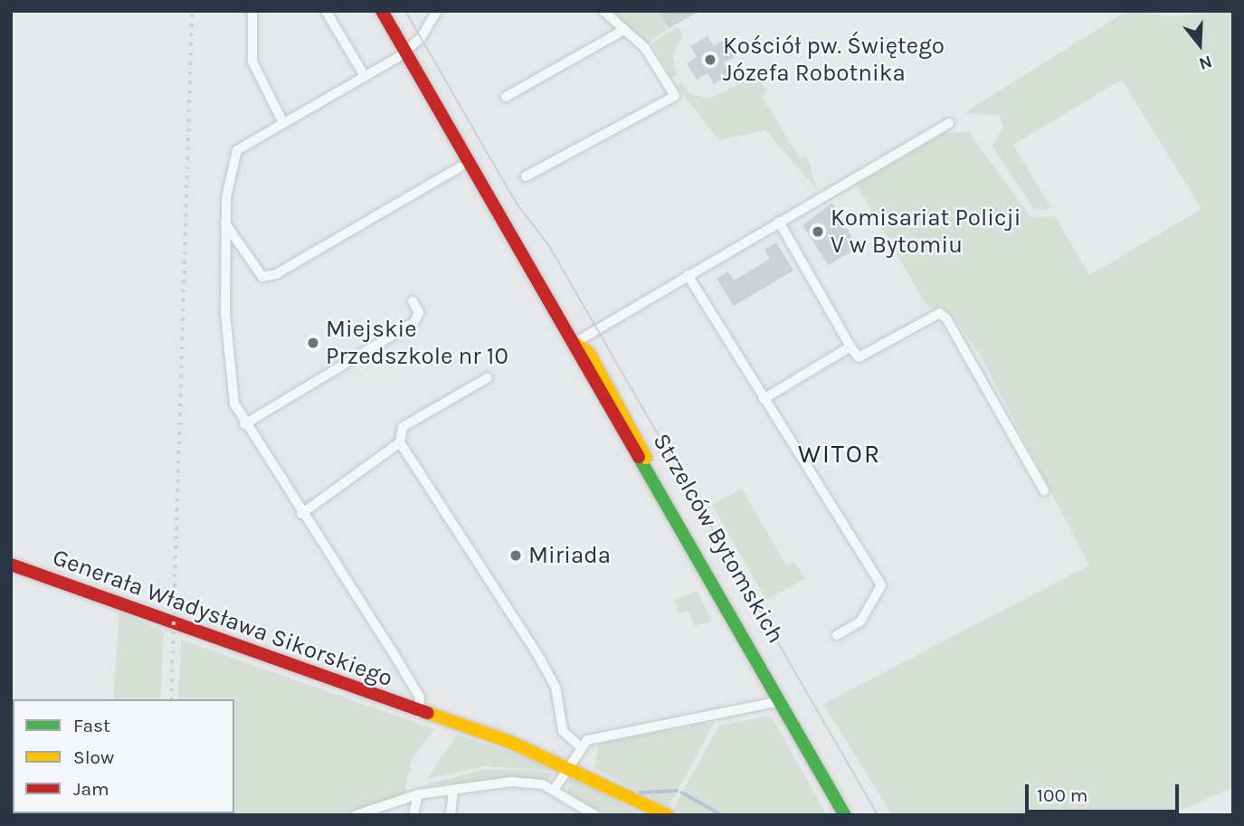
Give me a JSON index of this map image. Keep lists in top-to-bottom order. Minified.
{"streets":{"main road":["Strzelców Bytomskich","Generała Władysława Sikorskiego"]},"districts":["WITOR"],"places":["Kościół pw. Świętego Józefa Robotnika","Komisariat Policji V w Bytomiu","Miejskie Przedszkole nr 10","Miriada"],"legend":["Fast","Slow","Jam"],"scale_bar":"100 m","north":"bottom"}
